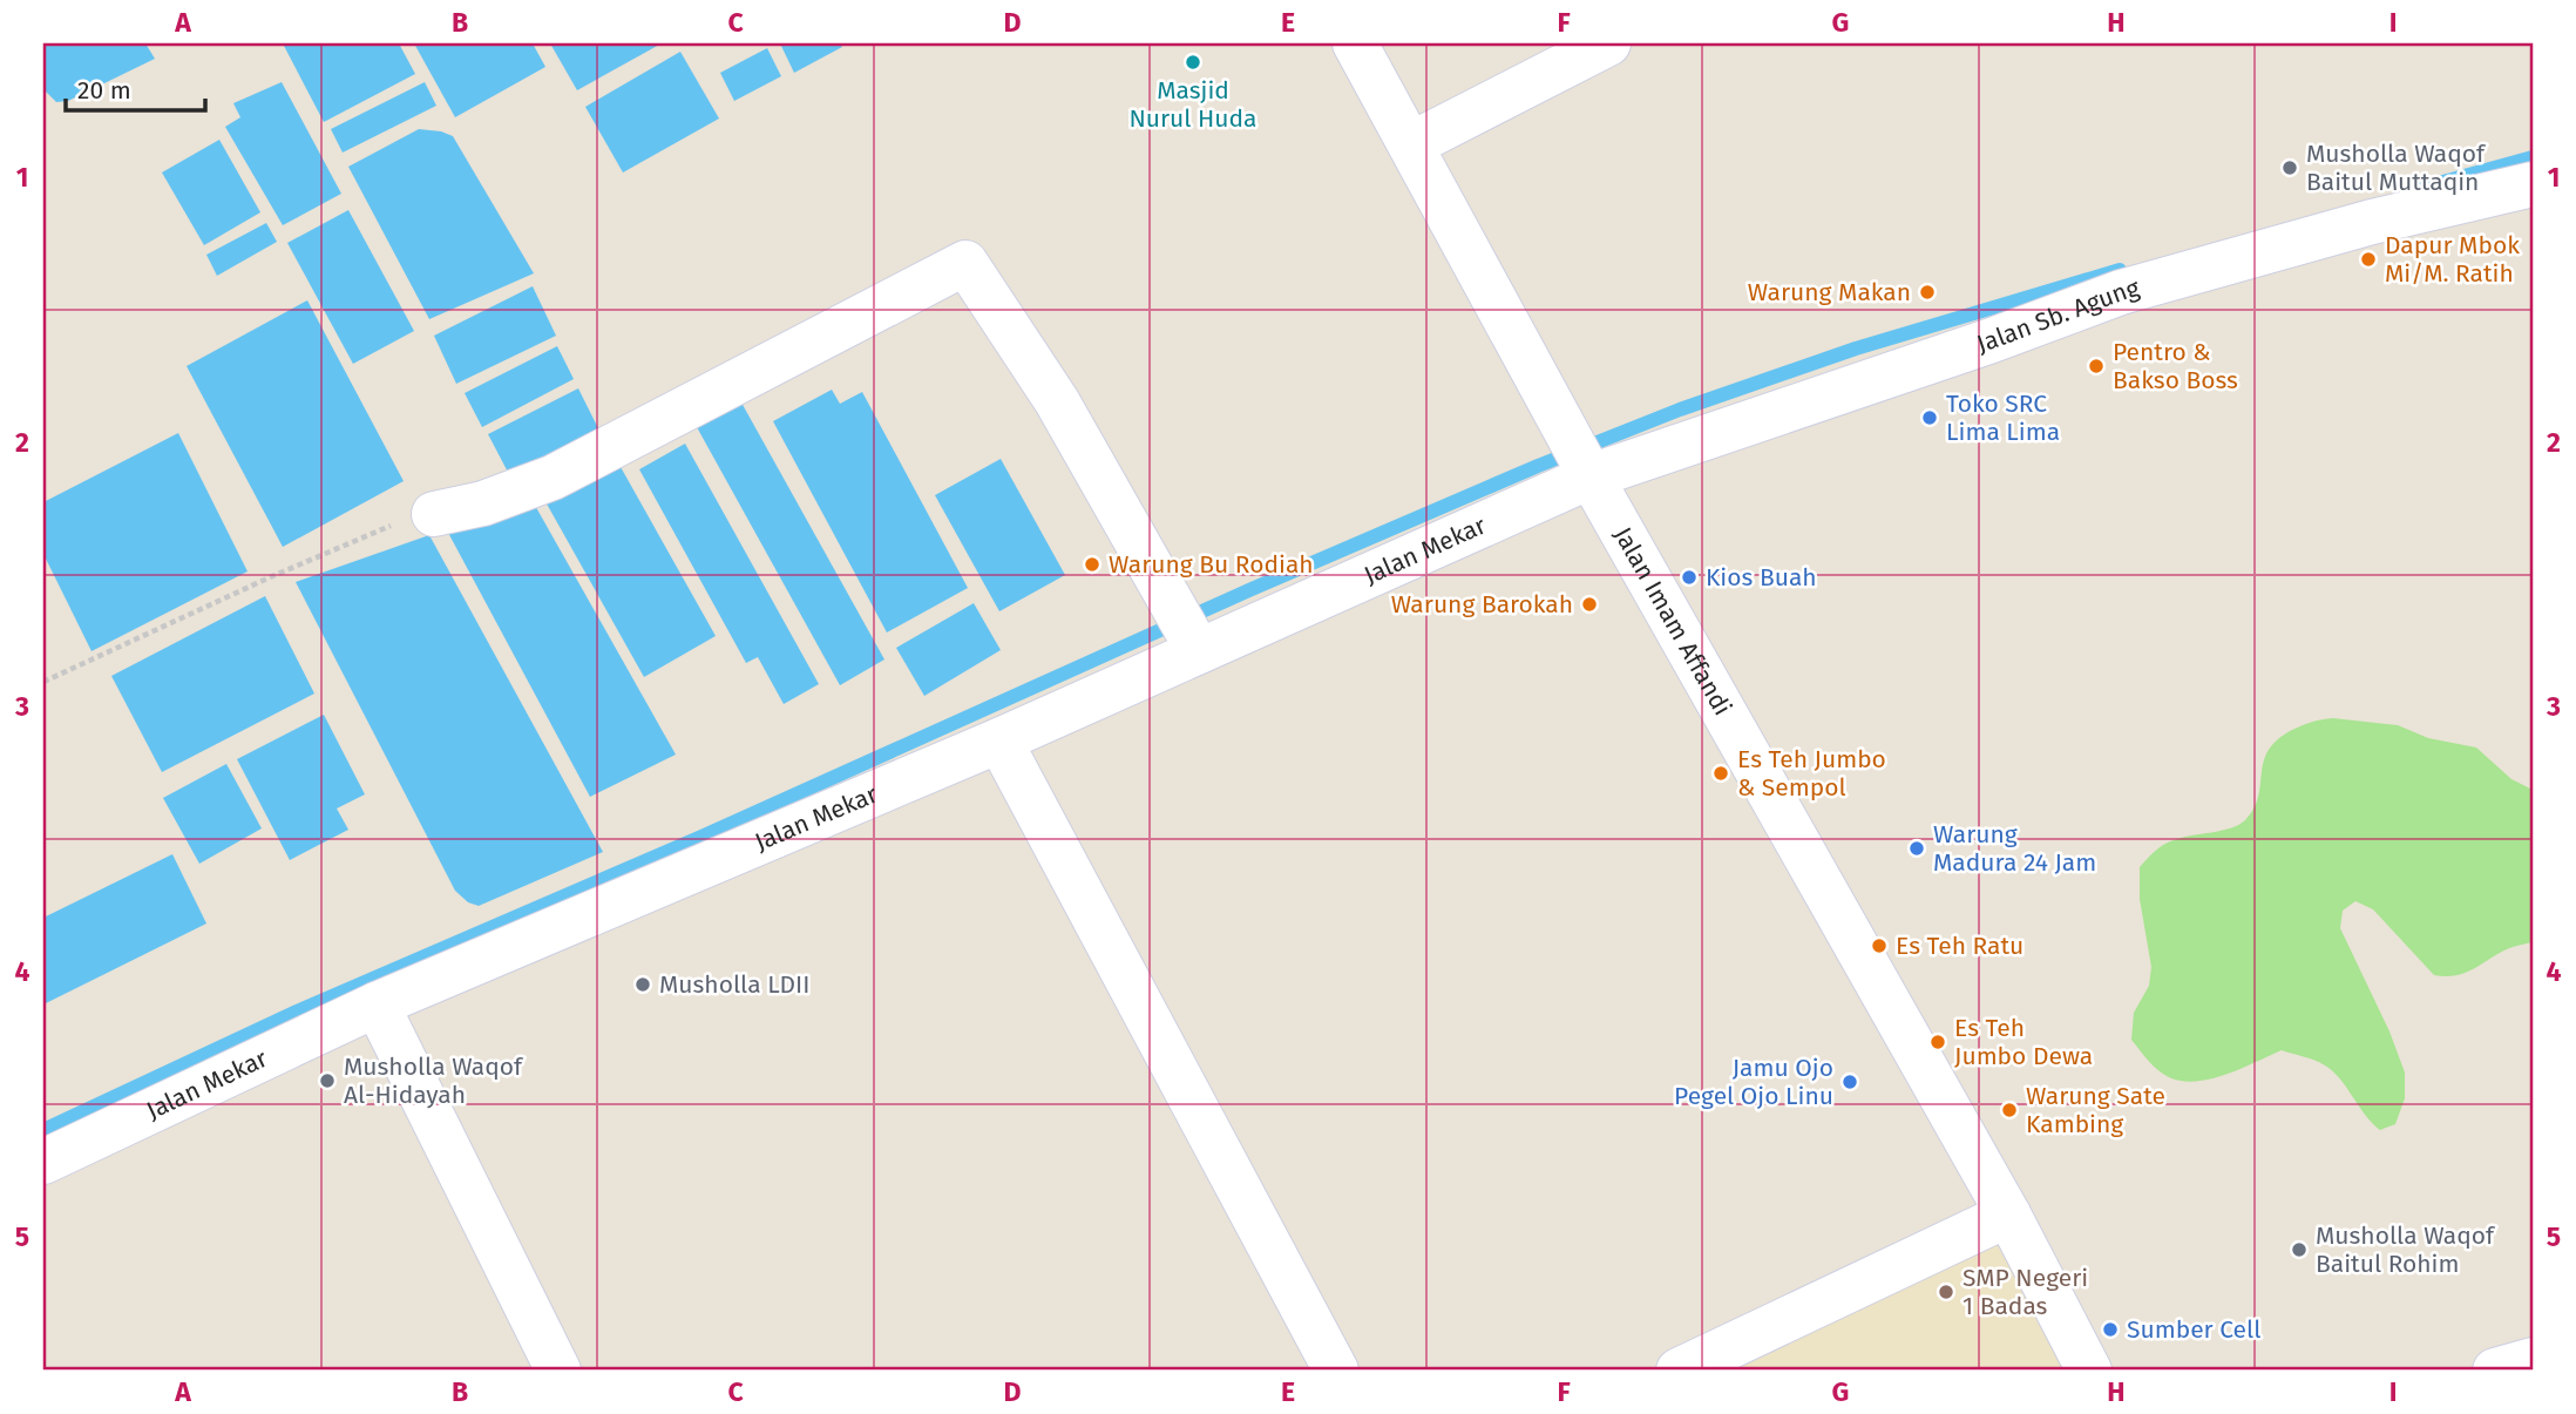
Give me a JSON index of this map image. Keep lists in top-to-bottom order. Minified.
{"streets":{"street":["Jalan Sb. Agung","Jalan Mekar","Jalan Imam Affandi"]},"crossings":[["Jalan Sb. Agung","Jalan Mekar"],["Jalan Sb. Agung","Jalan Imam Affandi"],["Jalan Mekar","Jalan Imam Affandi"]],"places":["Masjid Nurul Huda","Musholla Waqof Baitul Muttaqin","Dapur Mbok Mi/M. Ratih","Warung Makan","Pentro & Bakso Boss","Toko SRC Lima Lima","Warung Bu Rodiah","Kios Buah","Warung Barokah","Es Teh Jumbo & Sempol","Warung Madura 24 Jam","Es Teh Ratu","Musholla LDII","Es Teh Jumbo Dewa","Musholla Waqof Al-Hidayah","Jamu Ojo Pegel Ojo Linu","Warung Sate Kambing","Musholla Waqof Baitul Rohim","SMP Negeri 1 Badas","Sumber Cell"],"scale_bar":"20 m","grid":{"columns":["A","B","C","D","E","F","G","H","I"],"rows":["1","2","3","4","5"]}}
